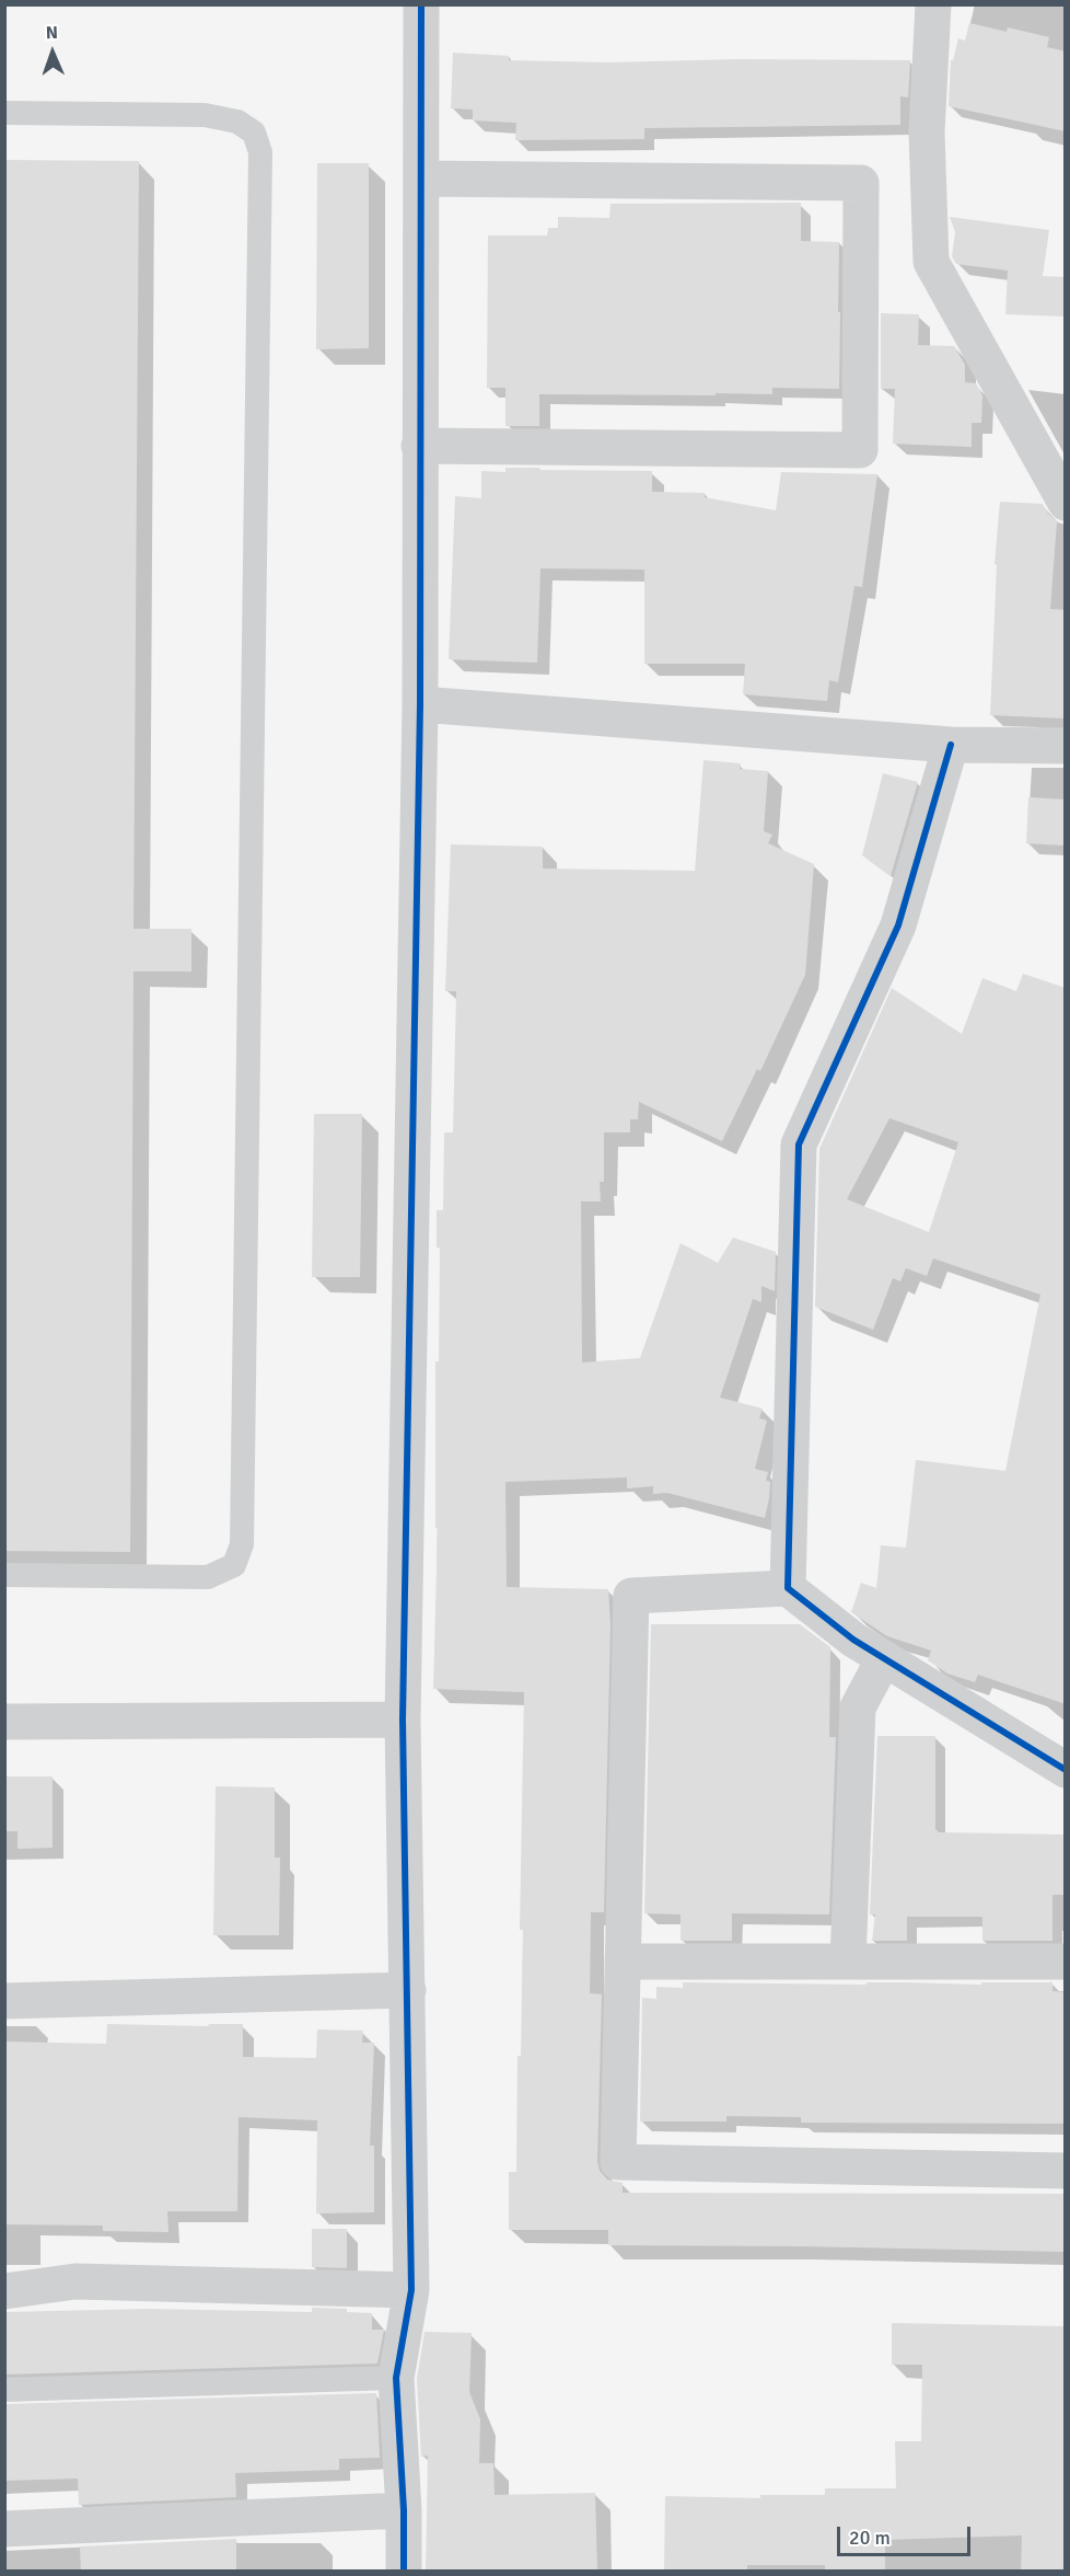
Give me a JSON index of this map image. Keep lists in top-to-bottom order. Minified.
{"scale_bar":"20 m","north":"top"}
